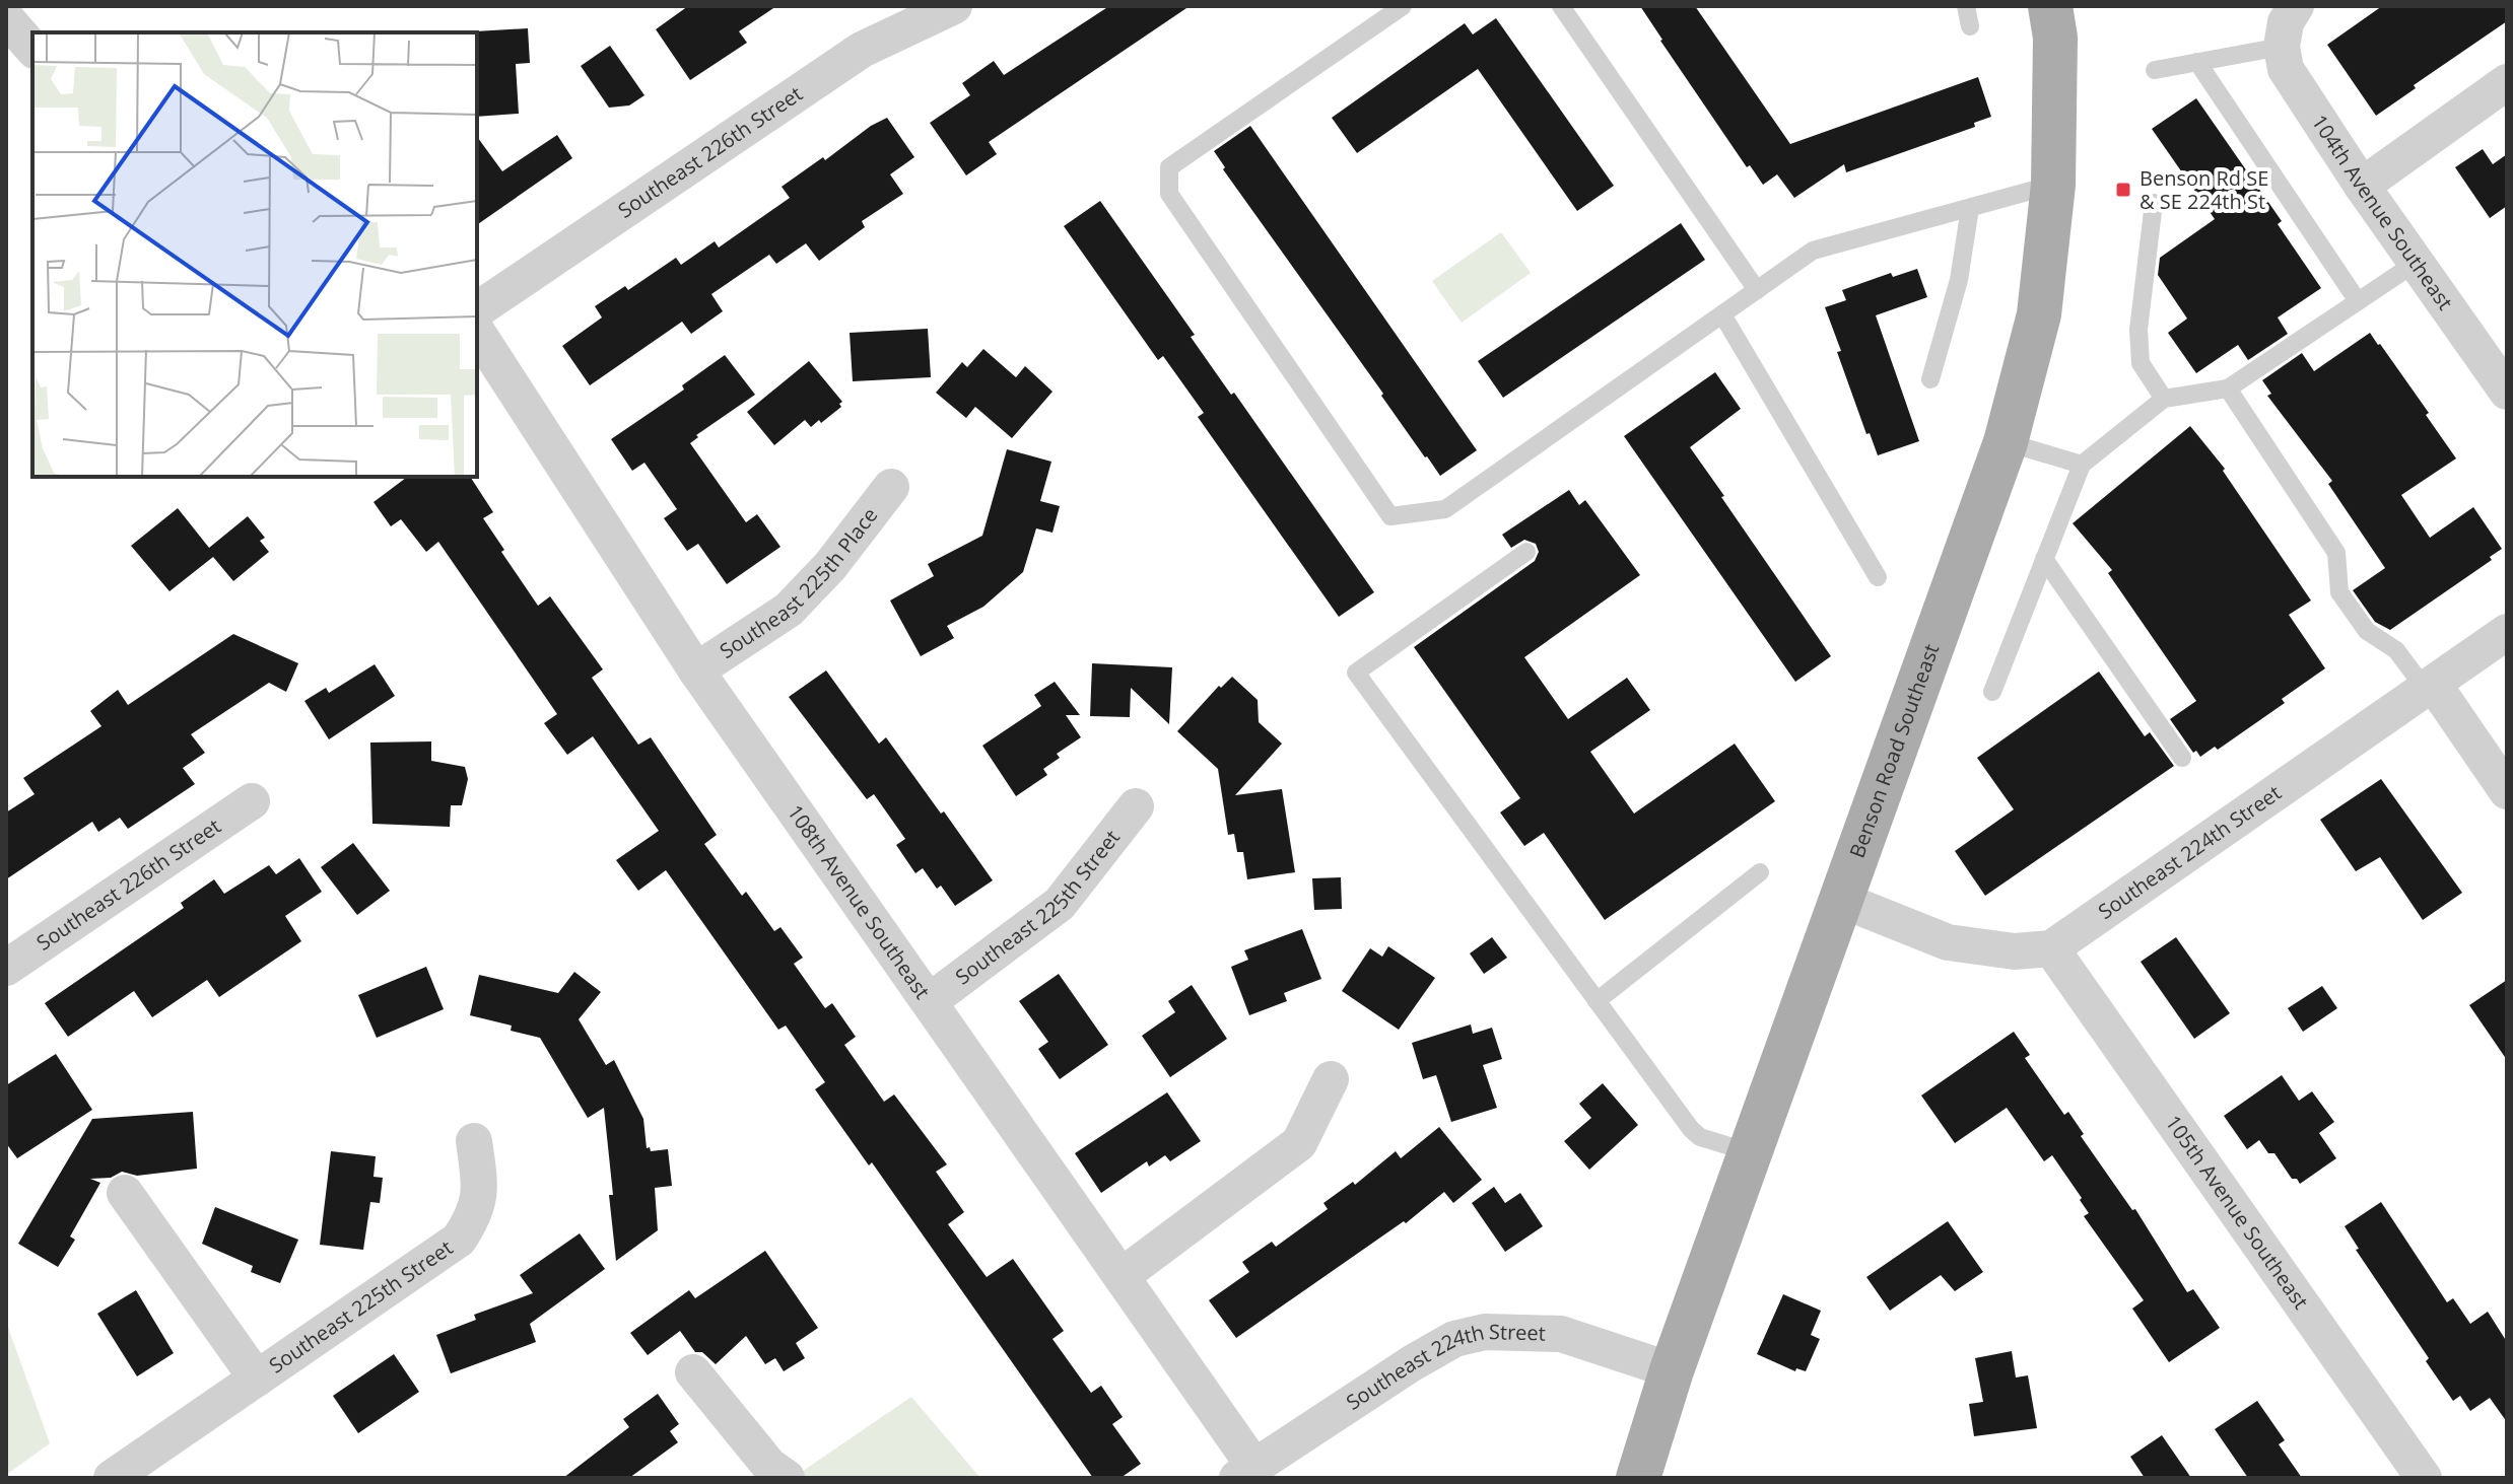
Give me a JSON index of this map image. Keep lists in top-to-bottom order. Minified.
{"streets":{"main road":["Benson Road Southeast"],"street":["Southeast 226th Street","104th Avenue Southeast","Southeast 225th Place","Southeast 224th Street","108th Avenue Southeast","Southeast 225th Street","105th Avenue Southeast"]},"crossings":[["Southeast 225th Place","108th Avenue Southeast"],["Benson Road Southeast","Southeast 224th Street"],["Southeast 224th Street","108th Avenue Southeast"],["Southeast 224th Street","105th Avenue Southeast"],["108th Avenue Southeast","Southeast 225th Street"]],"places":{"transit":["Benson Rd SE & SE 224th St"]}}
